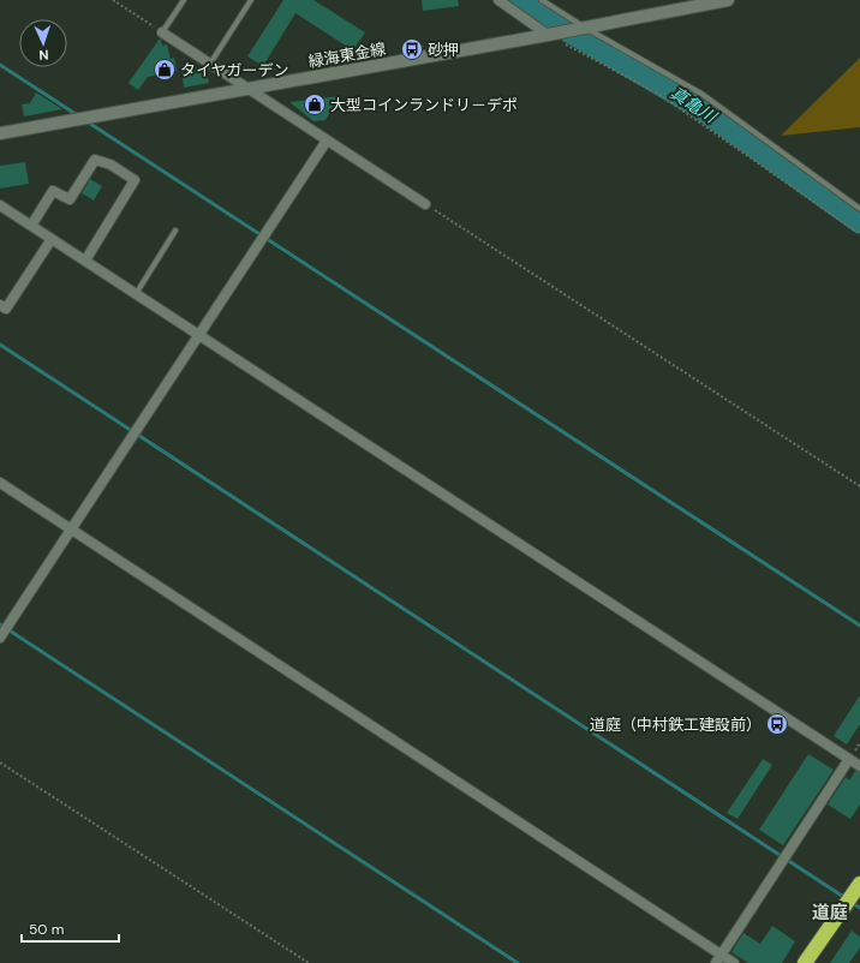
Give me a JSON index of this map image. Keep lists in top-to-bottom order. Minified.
{"streets":{"main road":["緑海東金線"]},"districts":["道庭"],"water":["真亀川"],"places":{"bus stop":["砂押","道庭（中村鉄工建設前）"],"shop":["タイヤガーデン","大型コインランドリ－デポ"]},"scale_bar":"50 m","north":"bottom"}
